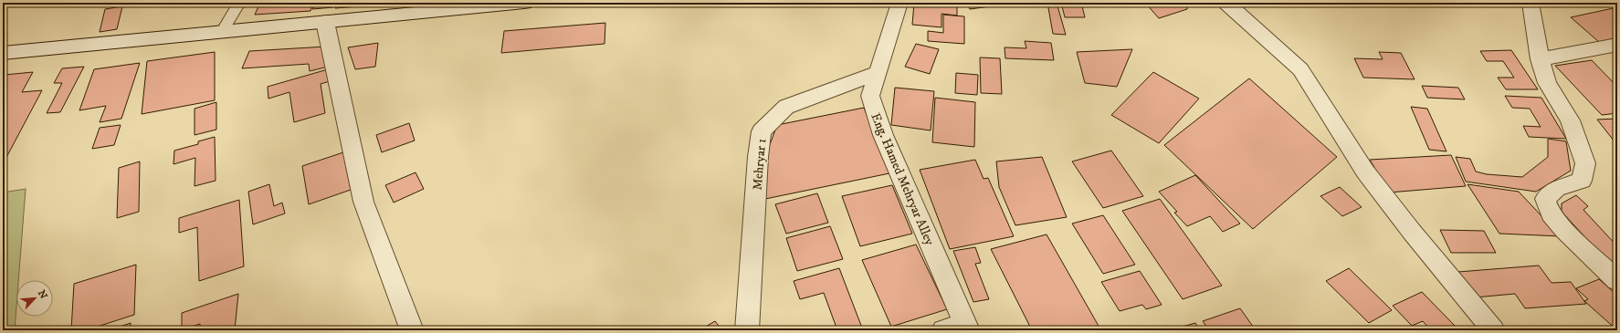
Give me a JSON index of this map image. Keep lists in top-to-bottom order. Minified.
{"streets":{"street":["Mehryar 1","Eng. Hamed Mehryar Alley"]},"crossings":[["Mehryar 1","Eng. Hamed Mehryar Alley"]],"north":"top right"}
